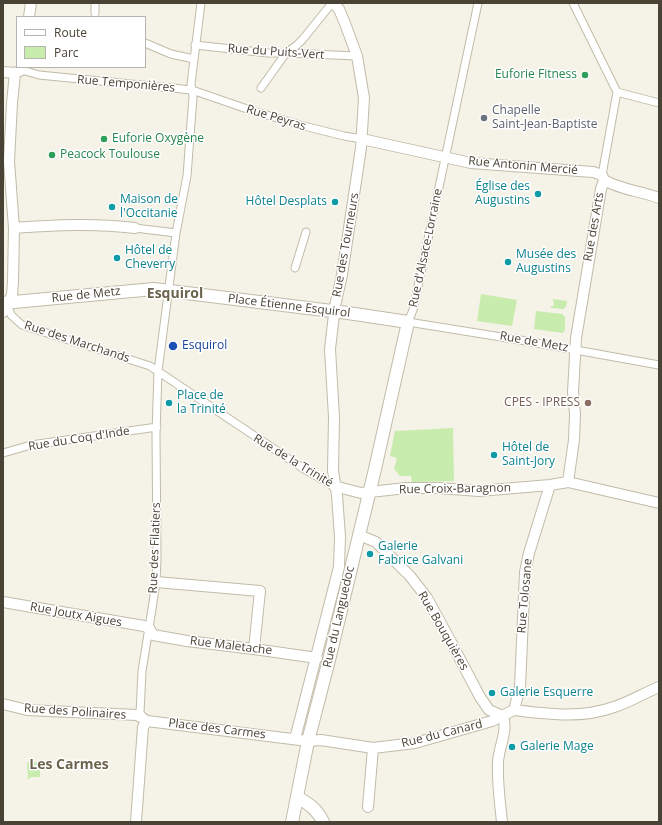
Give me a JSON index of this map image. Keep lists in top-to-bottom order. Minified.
{"streets":{"street":["Rue du Puits-Vert","Rue Temponières","Rue Peyras","Rue Antonin Mercié","Rue des Arts","Rue des Tourneurs","Rue d'Alsace-Lorraine","Rue de Metz","Place Étienne Esquirol","Rue des Marchands","Rue du Coq d'Inde","Rue de la Trinité","Rue Croix-Baragnon","Rue des Filatiers","Rue Tolosane","Rue Joutx Aigues","Rue du Languedoc","Rue Bouquières","Rue Maletache","Rue des Polinaires","Place des Carmes","Rue du Canard"]},"crossings":[["Rue du Puits-Vert","Rue des Tourneurs"],["Rue du Puits-Vert","Rue des Filatiers"],["Rue Temponières","Rue Peyras"],["Rue Temponières","Rue des Filatiers"],["Rue Peyras","Rue Antonin Mercié"],["Rue Peyras","Rue des Tourneurs"],["Rue Peyras","Rue des Filatiers"],["Rue Antonin Mercié","Rue des Arts"],["Rue Antonin Mercié","Rue des Tourneurs"],["Rue Antonin Mercié","Rue d'Alsace-Lorraine"],["Rue des Arts","Rue de Metz"],["Rue des Arts","Rue Croix-Baragnon"],["Rue des Tourneurs","Place Étienne Esquirol"],["Rue des Tourneurs","Rue de la Trinité"],["Rue des Tourneurs","Rue du Languedoc"],["Rue d'Alsace-Lorraine","Rue de Metz"],["Rue d'Alsace-Lorraine","Place Étienne Esquirol"],["Rue d'Alsace-Lorraine","Rue de la Trinité"],["Rue d'Alsace-Lorraine","Rue Croix-Baragnon"],["Rue d'Alsace-Lorraine","Rue du Languedoc"],["Rue de Metz","Place Étienne Esquirol"],["Rue de Metz","Rue des Marchands"],["Rue de Metz","Rue des Filatiers"],["Place Étienne Esquirol","Rue des Filatiers"],["Rue des Marchands","Rue de la Trinité"],["Rue des Marchands","Rue des Filatiers"],["Rue du Coq d'Inde","Rue des Filatiers"],["Rue de la Trinité","Rue Croix-Baragnon"],["Rue de la Trinité","Rue des Filatiers"],["Rue de la Trinité","Rue du Languedoc"],["Rue Croix-Baragnon","Rue Tolosane"],["Rue Croix-Baragnon","Rue du Languedoc"],["Rue des Filatiers","Rue Joutx Aigues"],["Rue des Filatiers","Rue Maletache"],["Rue des Filatiers","Rue des Polinaires"],["Rue des Filatiers","Place des Carmes"],["Rue Tolosane","Rue du Canard"],["Rue Joutx Aigues","Rue Maletache"],["Rue du Languedoc","Rue Bouquières"],["Rue du Languedoc","Rue Maletache"],["Rue du Languedoc","Place des Carmes"],["Rue du Languedoc","Rue du Canard"],["Rue Bouquières","Rue du Canard"],["Rue des Polinaires","Place des Carmes"],["Place des Carmes","Rue du Canard"]],"districts":["Esquirol","Les Carmes"],"places":["Euforie Fitness","Chapelle Saint-Jean-Baptiste","Euforie Oxygène","Peacock Toulouse","Église des Augustins","Hôtel Desplats","Maison de l'Occitanie","Hôtel de Cheverry","Musée des Augustins","Esquirol","Place de la Trinité","CPES - IPRESS","Hôtel de Saint-Jory","Galerie Fabrice Galvani","Galerie Esquerre","Galerie Mage"],"legend":["Route","Parc"]}
